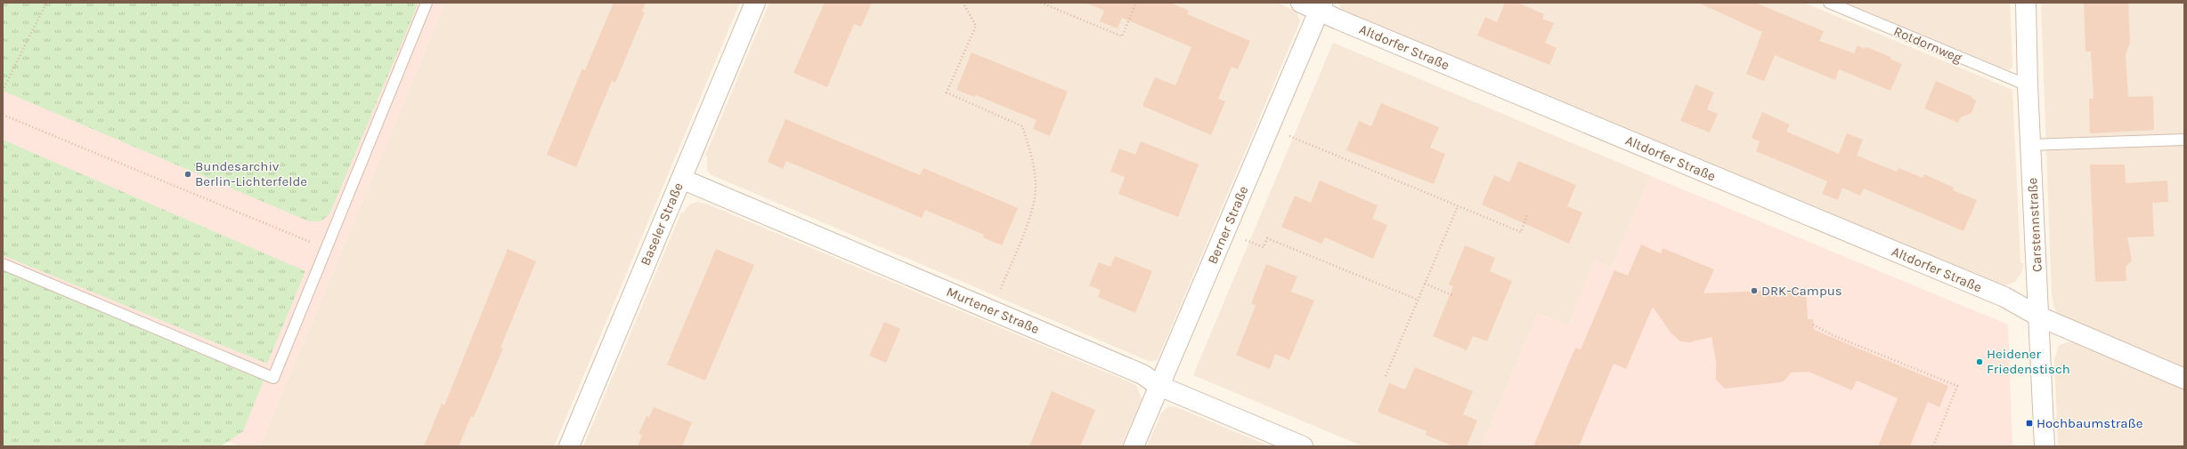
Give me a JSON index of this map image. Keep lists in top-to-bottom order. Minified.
{"streets":{"street":["Altdorfer Straße","Baseler Straße","Berner Straße","Carstennstraße","Murtener Straße"],"lane":["Rotdornweg"]},"crossings":[["Rotdornweg","Carstennstraße"],["Altdorfer Straße","Berner Straße"],["Altdorfer Straße","Carstennstraße"],["Baseler Straße","Murtener Straße"],["Berner Straße","Murtener Straße"]],"places":{"other":["Bundesarchiv Berlin-Lichterfelde","DRK-Campus","Heidener Friedenstisch"],"transit":["Hochbaumstraße"]}}
